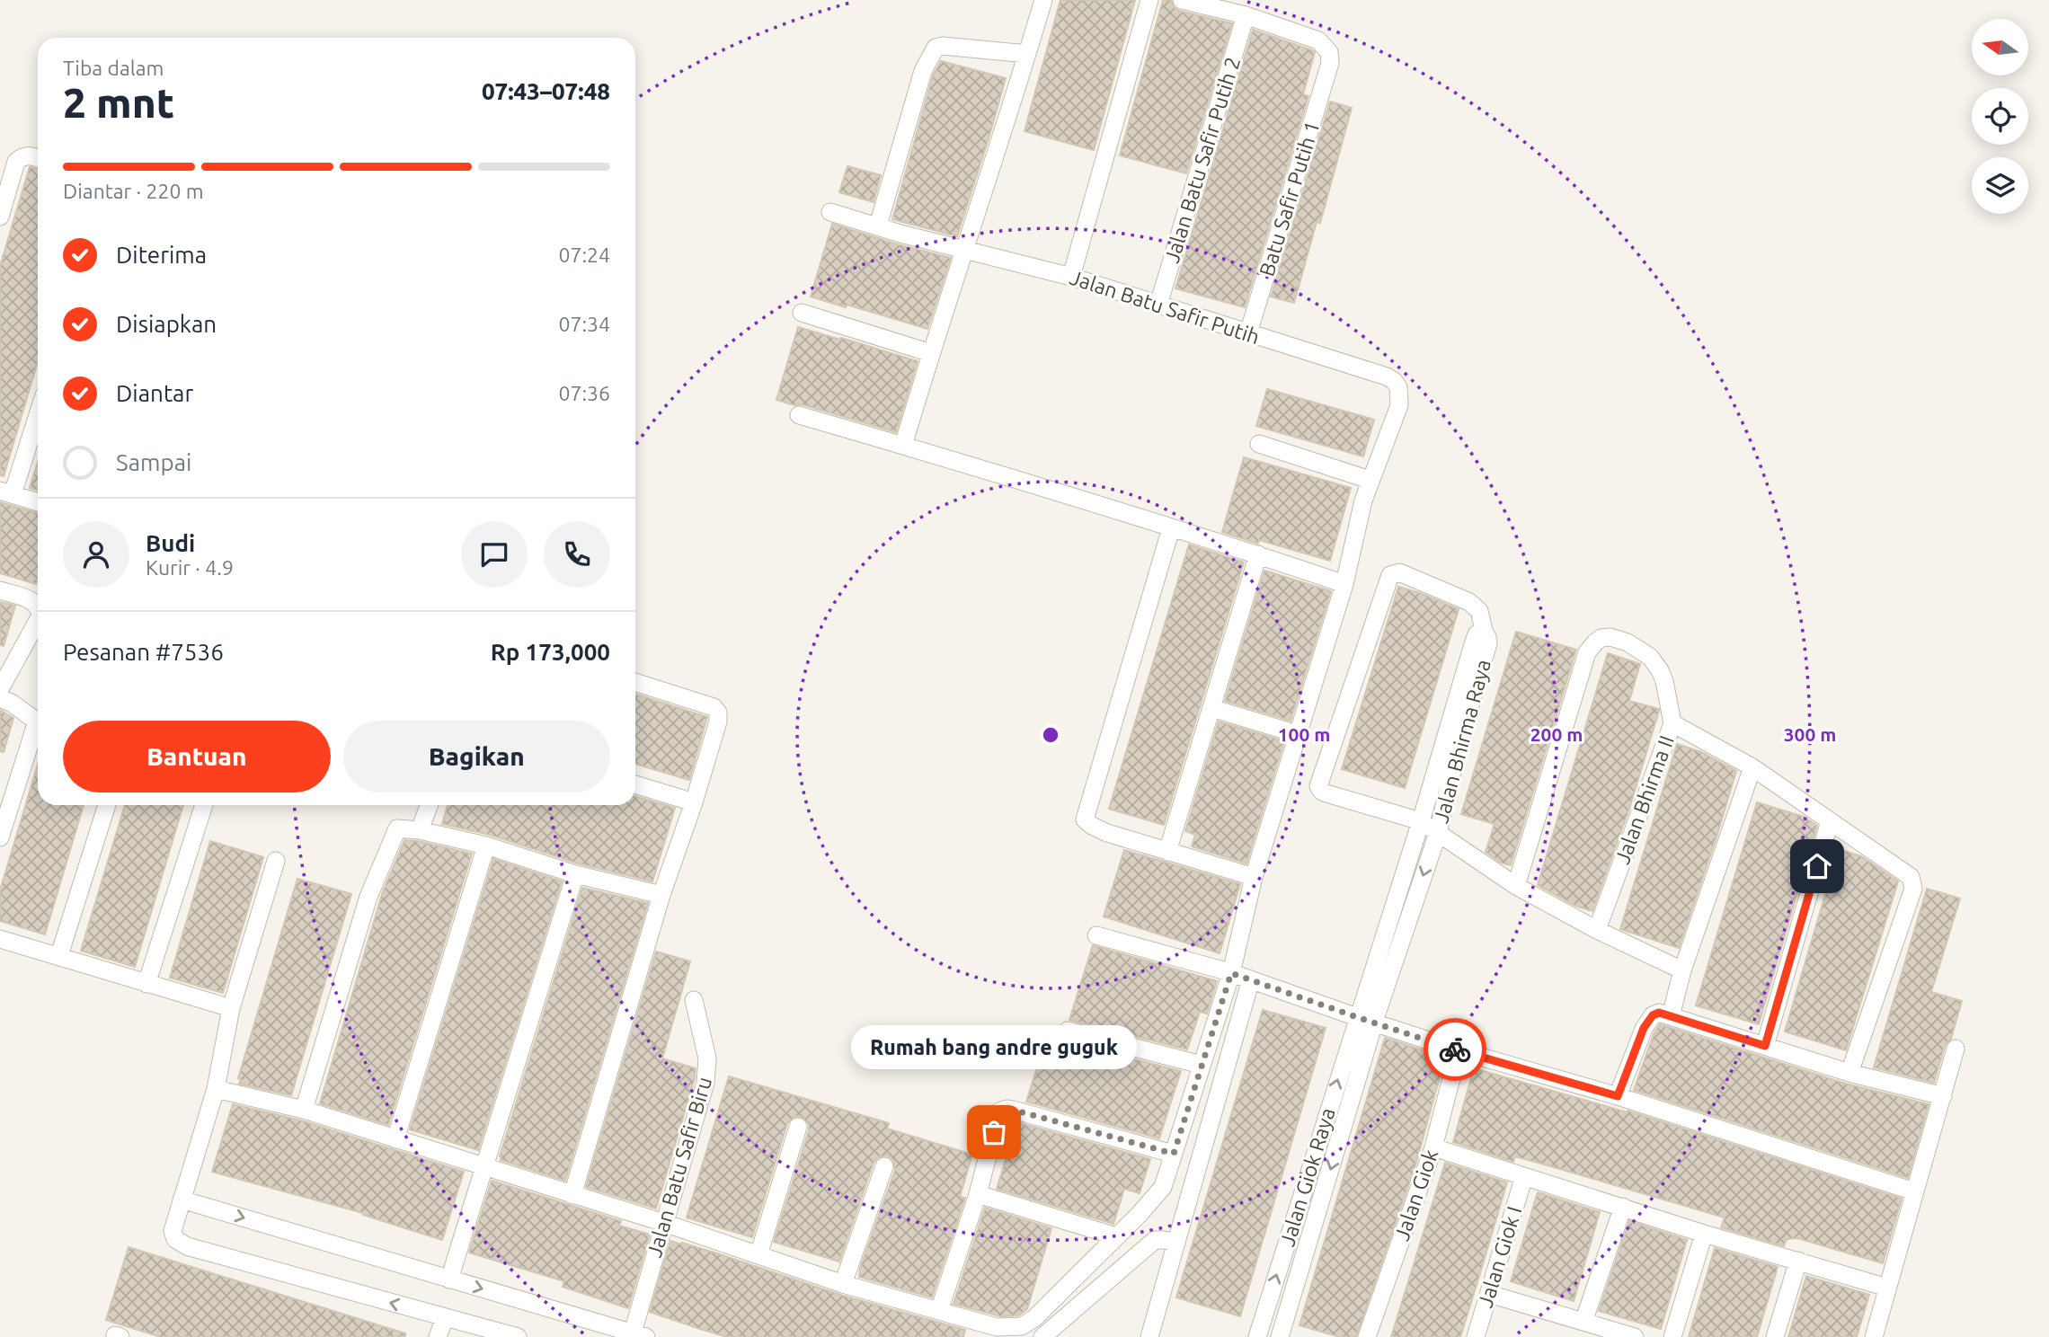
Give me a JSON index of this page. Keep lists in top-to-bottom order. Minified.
{"streets":{"street":["Jalan Batu Safir Putih 2","Batu Safir Putih 1","Jalan Batu Safir Putih","Jalan Bhirma Raya","Jalan Bhirma II","Jalan Batu Safir Biru","Jalan Giok Raya","Jalan Giok","Jalan Giok I"]},"crossings":[["Jalan Batu Safir Putih 2","Batu Safir Putih 1"],["Jalan Batu Safir Putih 2","Jalan Batu Safir Putih"],["Batu Safir Putih 1","Jalan Batu Safir Putih"],["Jalan Bhirma Raya","Jalan Giok Raya"]],"places":["Rumah bang andre guguk"],"north":"left","page":{"heading":["2 mnt","Tiba dalam","07:43–07:48"],"panel":["Budi","Kurir · 4.9","Pesanan #7536","Rp 173,000"],"bar":"Diantar · 220 m","list":[["Diterima","07:24"],["Disiapkan","07:34"],["Diantar","07:36"],"Sampai"],"buttons":["Bantuan","Bagikan"],"bubble":"Rumah bang andre guguk"},"rings":["100 m","200 m","300 m"]}
